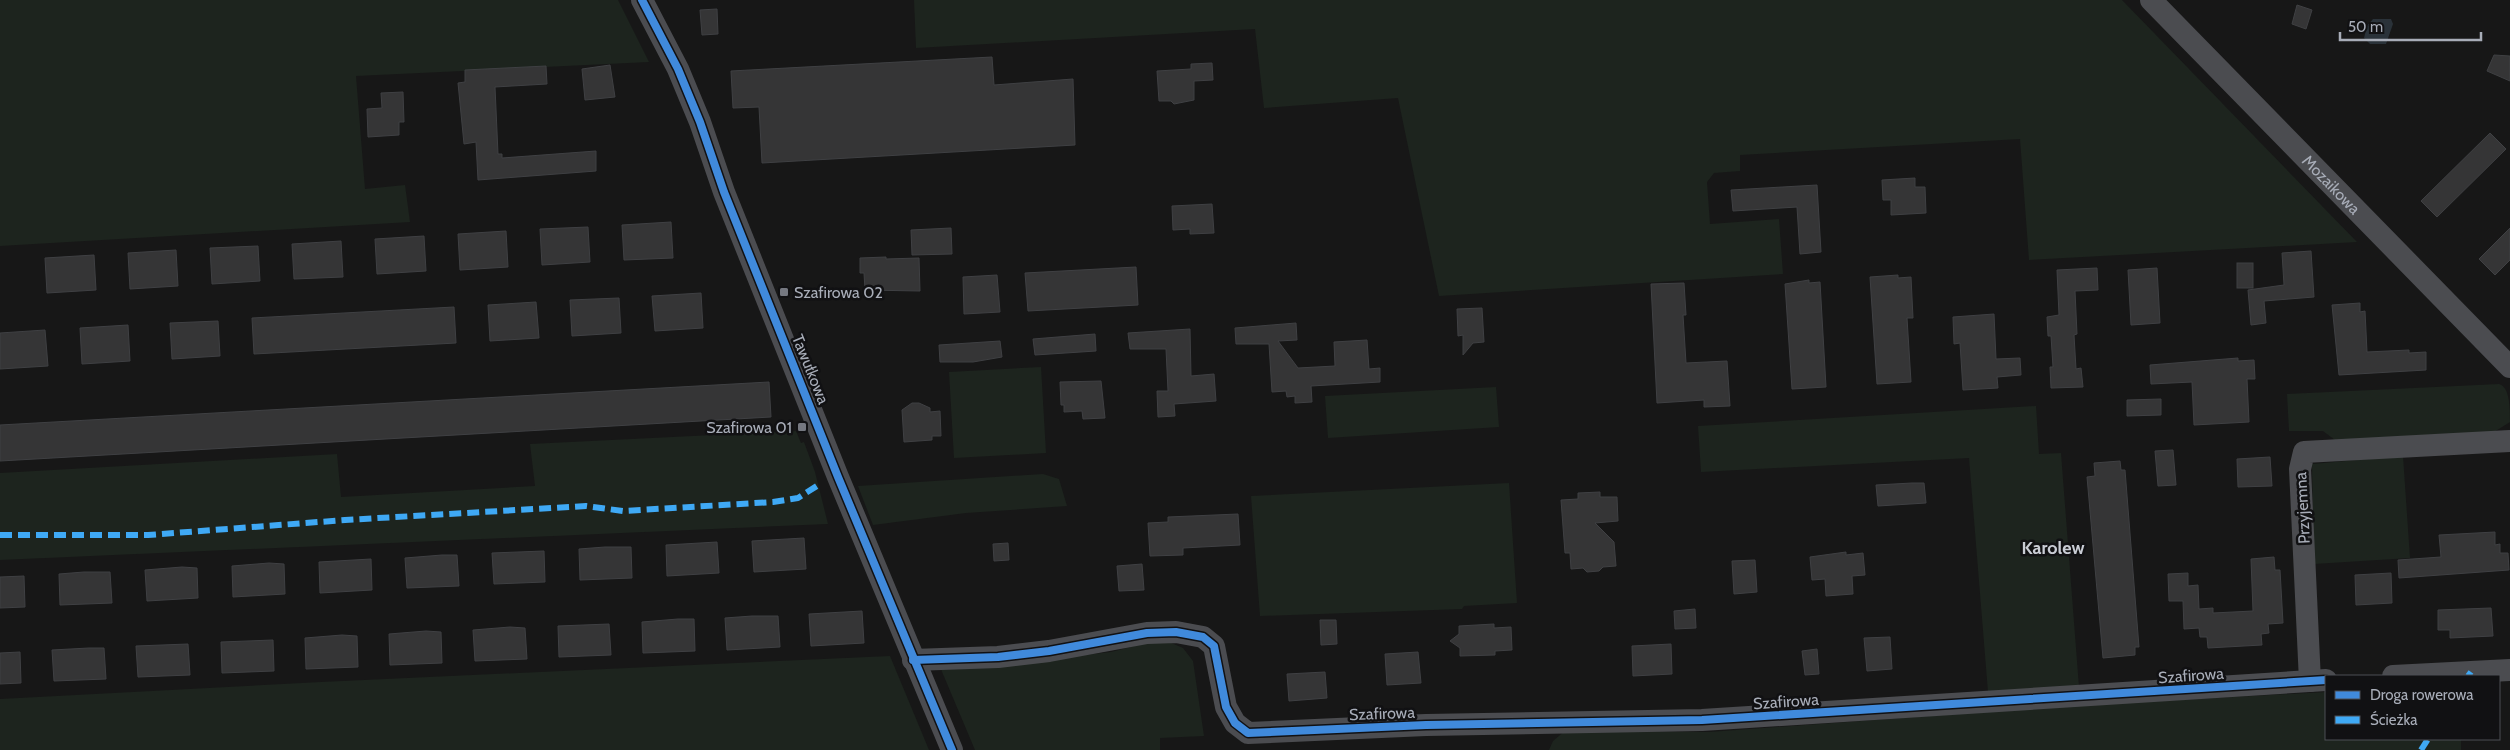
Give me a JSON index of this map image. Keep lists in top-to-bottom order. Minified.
{"streets":{"street":["Mozaikowa","Tawułkowa","Przyjemna","Szafirowa"]},"crossings":[["Tawułkowa","Szafirowa"],["Przyjemna","Szafirowa"]],"districts":["Karolew"],"places":{"transit":["Szafirowa 02","Szafirowa 01"]},"legend":["Droga rowerowa","Ścieżka"],"scale_bar":"50 m"}
